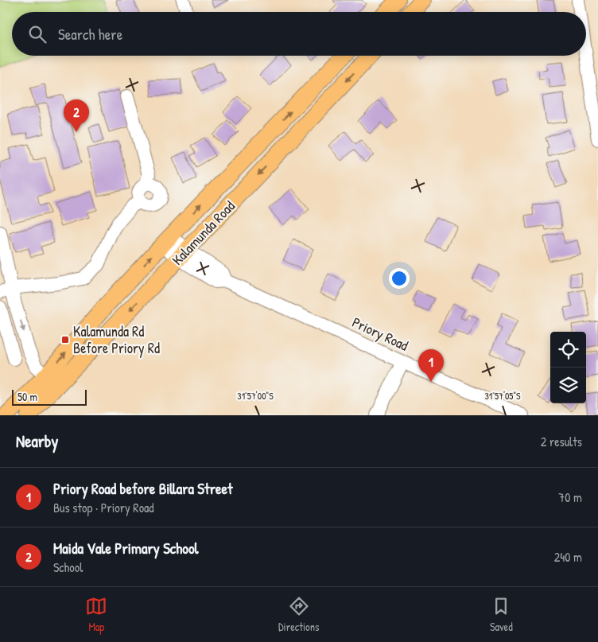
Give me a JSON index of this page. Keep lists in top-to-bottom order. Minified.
{"streets":{"main road":["Kalamunda Road"],"street":["Priory Road"]},"crossings":[["Kalamunda Road","Priory Road"]],"places":{"transit":["Kalamunda Rd Before Priory Rd"]},"scale_bar":"50 m","page":{"search":"Search here","pins":["2","1"],"scale":"50 m","heading":["Nearby","2 results"],"list":[{"mark":"1","name":"Priory Road before Billara Street","note":"Bus stop · Priory Road","value":"70 m"},{"mark":"2","name":"Maida Vale Primary School","note":"School","value":"240 m"}],"nav":["Map","Directions","Saved"]},"coordinates":["31°57'00\"S","31°57'05\"S"]}
